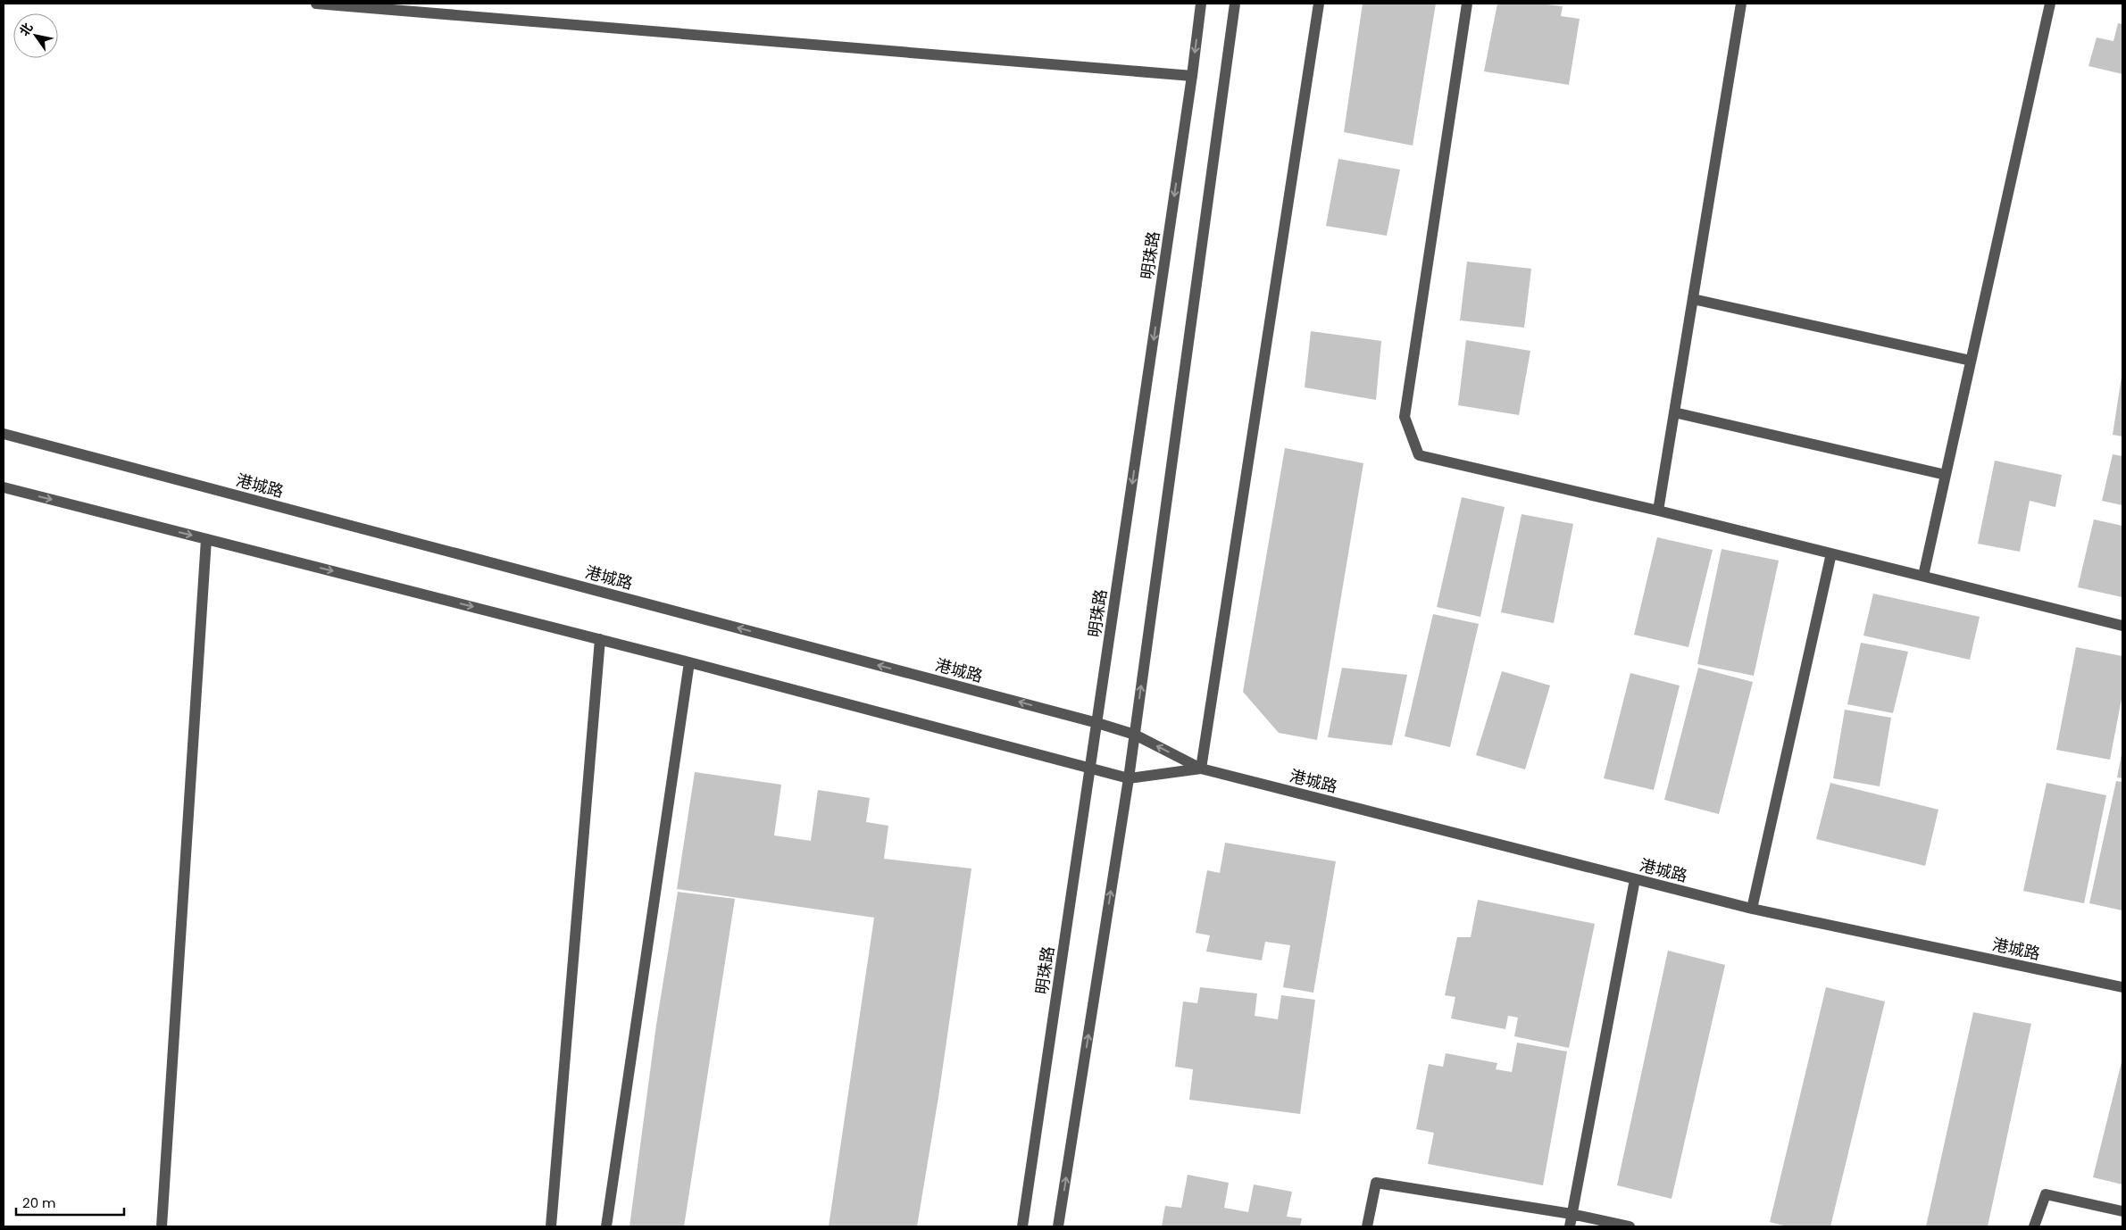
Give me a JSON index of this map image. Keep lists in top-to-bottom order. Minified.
{"streets":{"street":["明珠路","港城路"]},"crossings":[["明珠路","港城路"]],"scale_bar":"20 m","north":"top left"}
